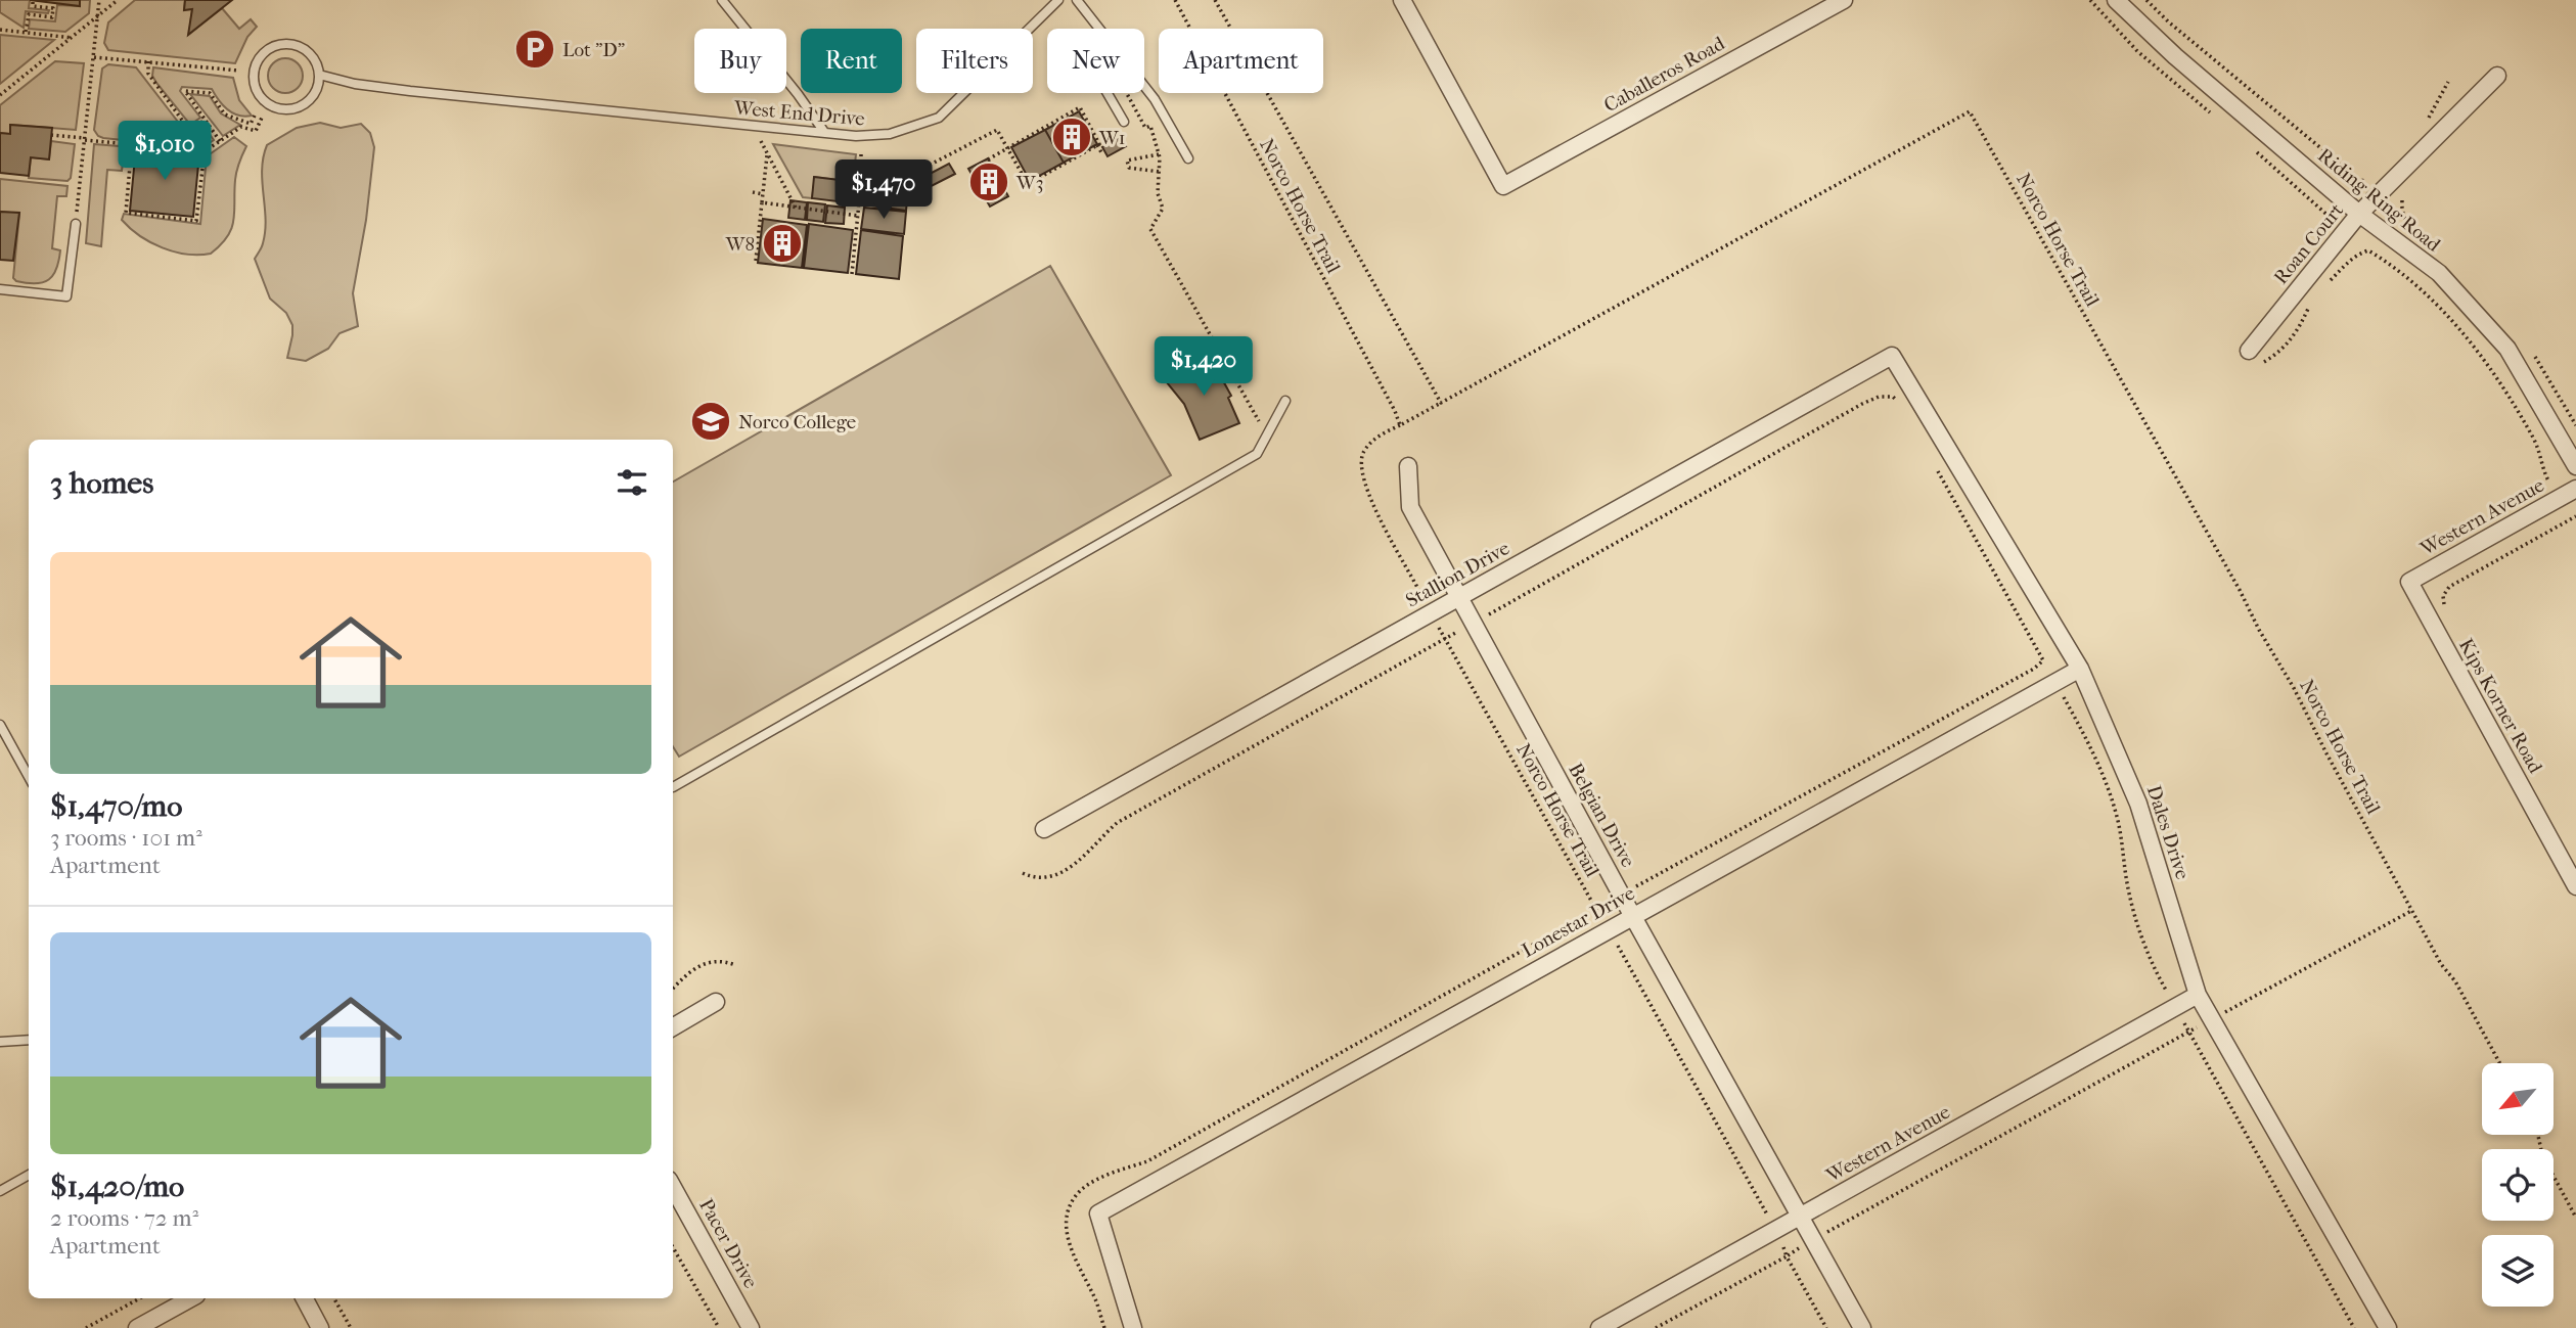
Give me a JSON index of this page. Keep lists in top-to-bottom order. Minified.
{"streets":{"street":["Caballeros Road","Riding Ring Road","Roan Court","Western Avenue","Stallion Drive","Kips Korner Road","Belgian Drive","Dales Drive","Lonestar Drive","Pacer Drive"],"lane":["West End Drive"],"path":["Norco Horse Trail"]},"crossings":[["Riding Ring Road","Roan Court"],["Norco Horse Trail","Western Avenue"],["Norco Horse Trail","Stallion Drive"],["Norco Horse Trail","Lonestar Drive"],["Western Avenue","Kips Korner Road"],["Western Avenue","Belgian Drive"],["Western Avenue","Dales Drive"],["Stallion Drive","Belgian Drive"],["Stallion Drive","Dales Drive"],["Belgian Drive","Lonestar Drive"],["Dales Drive","Lonestar Drive"]],"places":{"parking":["Lot \"D\""],"building":["W1","W3","W8"],"school or university":["Norco College"]},"north":"bottom left","page":{"chip":["Buy","Rent","Filters","New","Apartment"],"price":["$1,010","$1,470","$1,420"],"heading":"3 homes","list":[{"name":"$1,470/mo","note":"3 rooms · 101 m² · Apartment"},{"name":"$1,420/mo","note":"2 rooms · 72 m² · Apartment"}]}}
